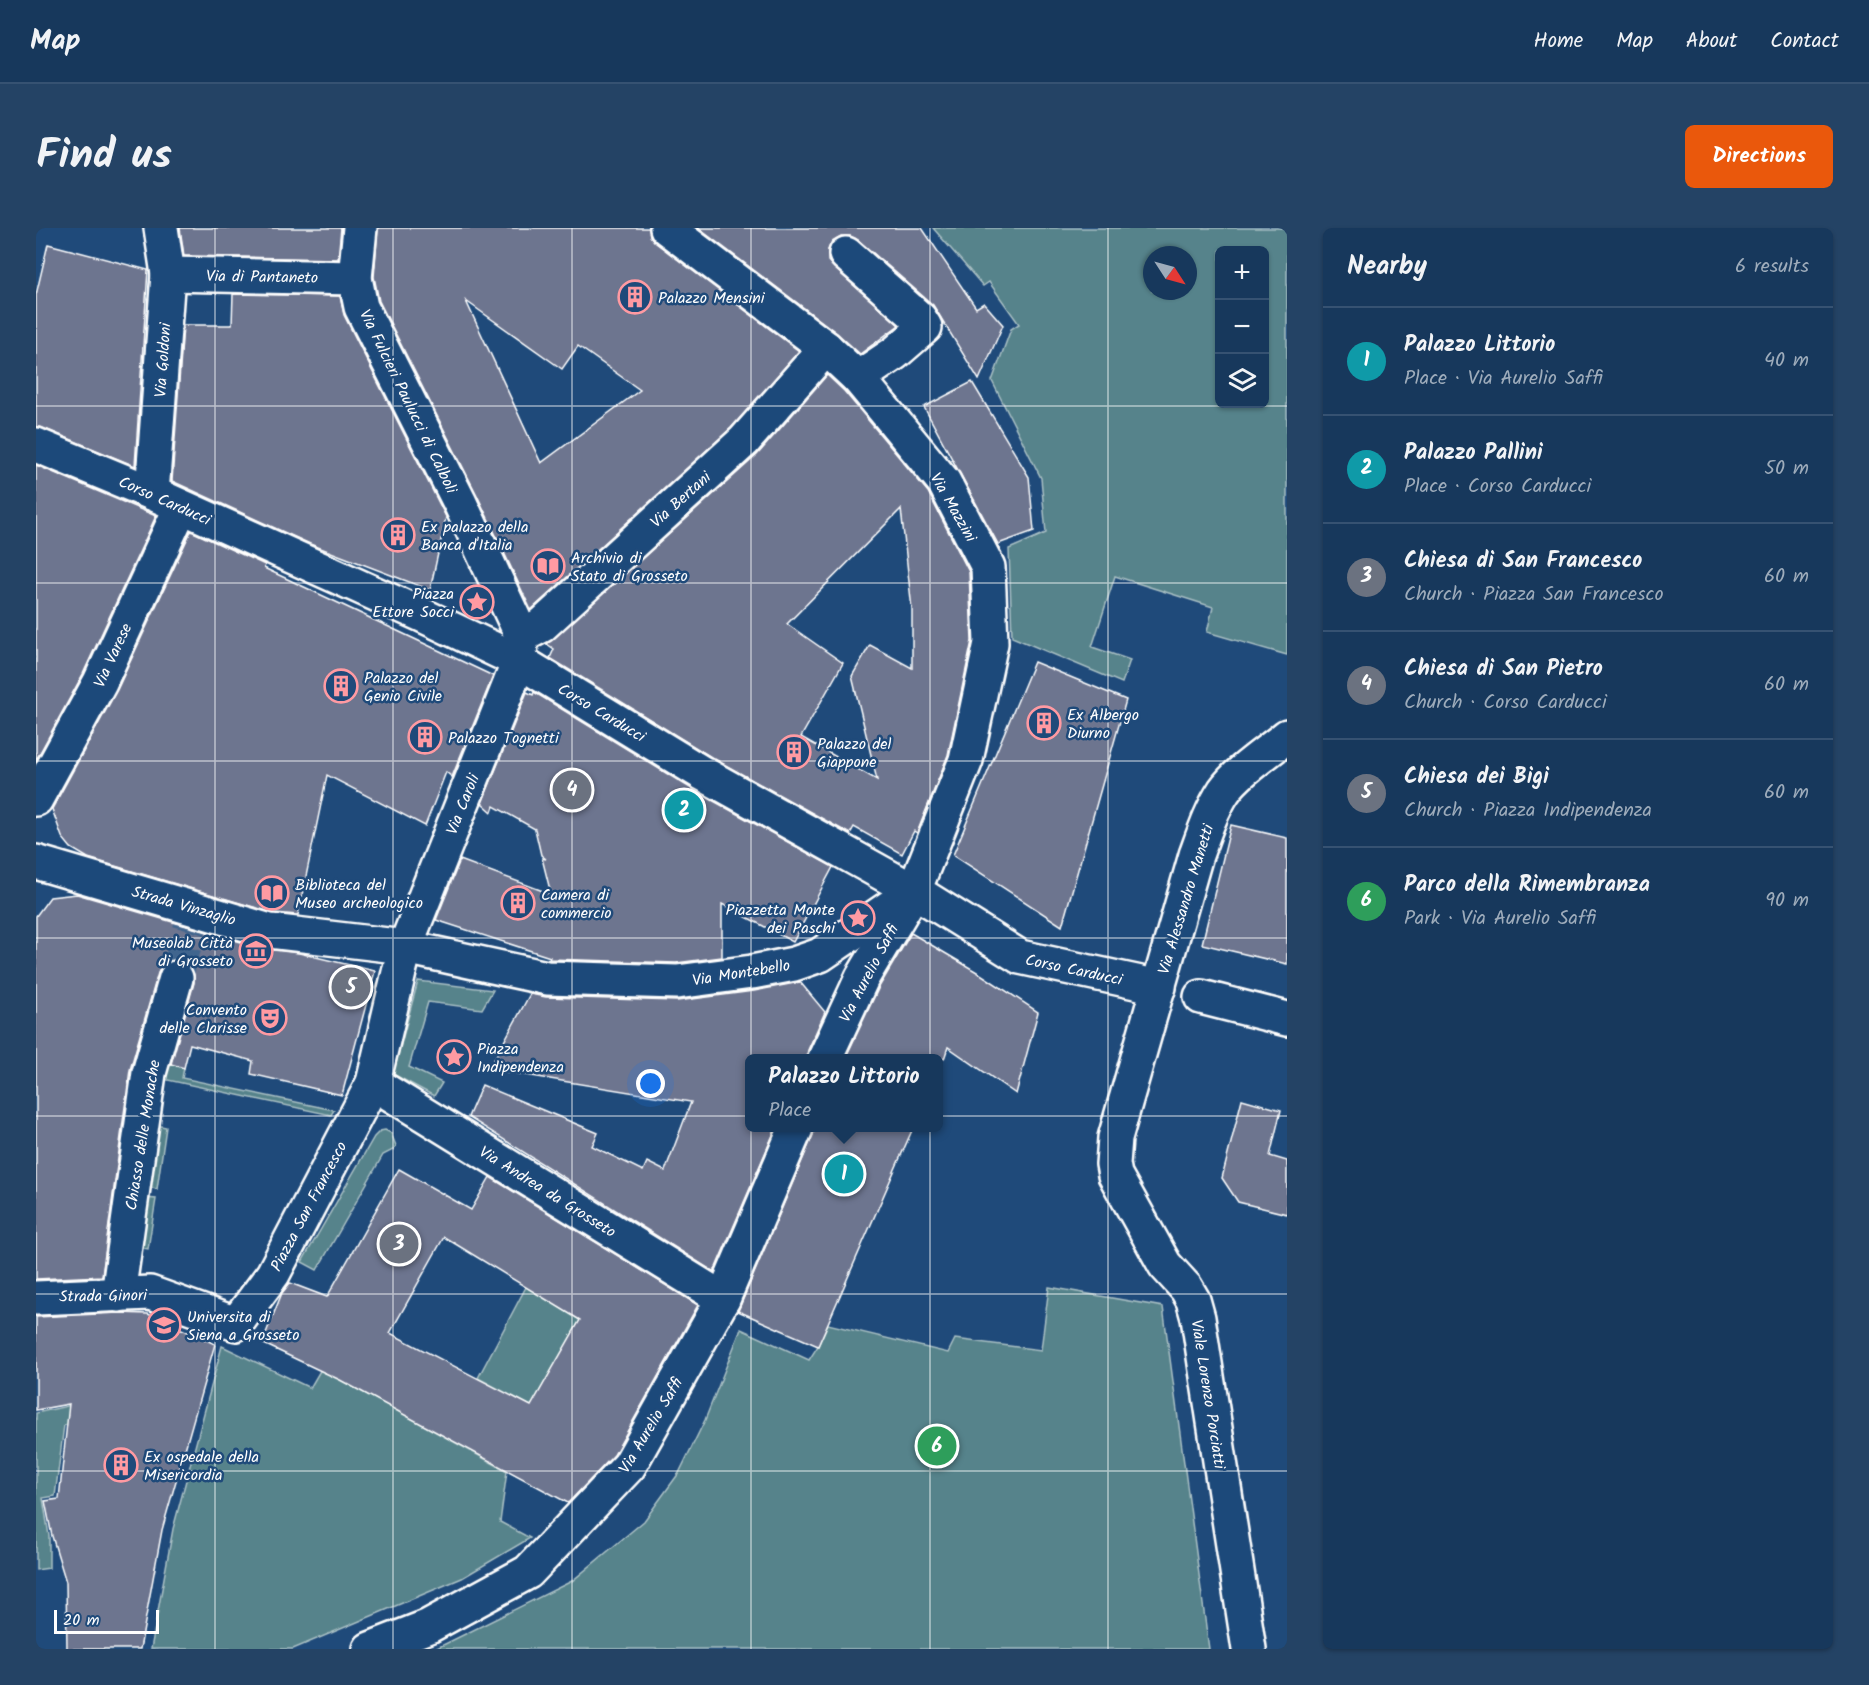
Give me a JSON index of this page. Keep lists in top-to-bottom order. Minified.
{"streets":{"street":["Via di Pantaneto","Via Goldoni","Via Fulcieri Paulucci di Calboli","Via Bertani","Corso Carducci","Via Mazzini","Via Varese","Via Caroli","Via Alessandro Manetti","Strada Vinzaglio","Via Montebello","Via Aurelio Saffi","Chiasso delle Monache","Via Andrea da Grosseto","Piazza San Francesco","Strada Ginori","Viale Lorenzo Porciatti"]},"crossings":[["Via di Pantaneto","Via Goldoni"],["Via di Pantaneto","Via Fulcieri Paulucci di Calboli"],["Via Goldoni","Corso Carducci"],["Via Fulcieri Paulucci di Calboli","Via Bertani"],["Via Fulcieri Paulucci di Calboli","Corso Carducci"],["Via Fulcieri Paulucci di Calboli","Via Caroli"],["Via Bertani","Corso Carducci"],["Via Bertani","Via Mazzini"],["Via Bertani","Via Caroli"],["Corso Carducci","Via Mazzini"],["Corso Carducci","Via Varese"],["Corso Carducci","Via Caroli"],["Corso Carducci","Via Alessandro Manetti"],["Corso Carducci","Via Montebello"],["Corso Carducci","Via Aurelio Saffi"],["Corso Carducci","Viale Lorenzo Porciatti"],["Via Mazzini","Via Montebello"],["Via Mazzini","Via Aurelio Saffi"],["Via Caroli","Strada Vinzaglio"],["Via Caroli","Via Montebello"],["Via Alessandro Manetti","Viale Lorenzo Porciatti"],["Strada Vinzaglio","Via Montebello"],["Via Montebello","Via Aurelio Saffi"],["Via Aurelio Saffi","Via Andrea da Grosseto"],["Chiasso delle Monache","Strada Ginori"],["Via Andrea da Grosseto","Piazza San Francesco"],["Piazza San Francesco","Strada Ginori"]],"places":{"building":["Palazzo Mensini","Ex palazzo della Banca d'Italia","Palazzo del Genio Civile","Ex Albergo Diurno","Palazzo Tognetti","Palazzo del Giappone","Camera di commercio","Ex ospedale della Misericordia"],"library":["Archivio di Stato di Grosseto","Biblioteca del Museo archeologico"],"place":["Piazza Ettore Socci","Piazzetta Monte dei Paschi","Piazza Indipendenza"],"museum":["Museolab Città di Grosseto"],"theatre":["Convento delle Clarisse"],"school or university":["Universita di Siena a Grosseto"]},"scale_bar":"20 m","north":"bottom right","page":{"header":"Map","nav":["Home","Map","About","Contact"],"title":"Find us","buttons":"Directions","heading":["Nearby","6 results"],"map_buttons":["+","−"],"list":[{"mark":"1","name":"Palazzo Littorio","note":"Place · Via Aurelio Saffi","value":"40 m"},{"mark":"2","name":"Palazzo Pallini","note":"Place · Corso Carducci","value":"50 m"},{"mark":"3","name":"Chiesa di San Francesco","note":"Church · Piazza San Francesco","value":"60 m"},{"mark":"4","name":"Chiesa di San Pietro","note":"Church · Corso Carducci","value":"60 m"},{"mark":"5","name":"Chiesa dei Bigi","note":"Church · Piazza Indipendenza","value":"60 m"},{"mark":"6","name":"Parco della Rimembranza","note":"Park · Via Aurelio Saffi","value":"90 m"}],"pins":["4","2","5","1","3","6"],"popup":["Palazzo Littorio","Place"],"scale":"20 m"}}
